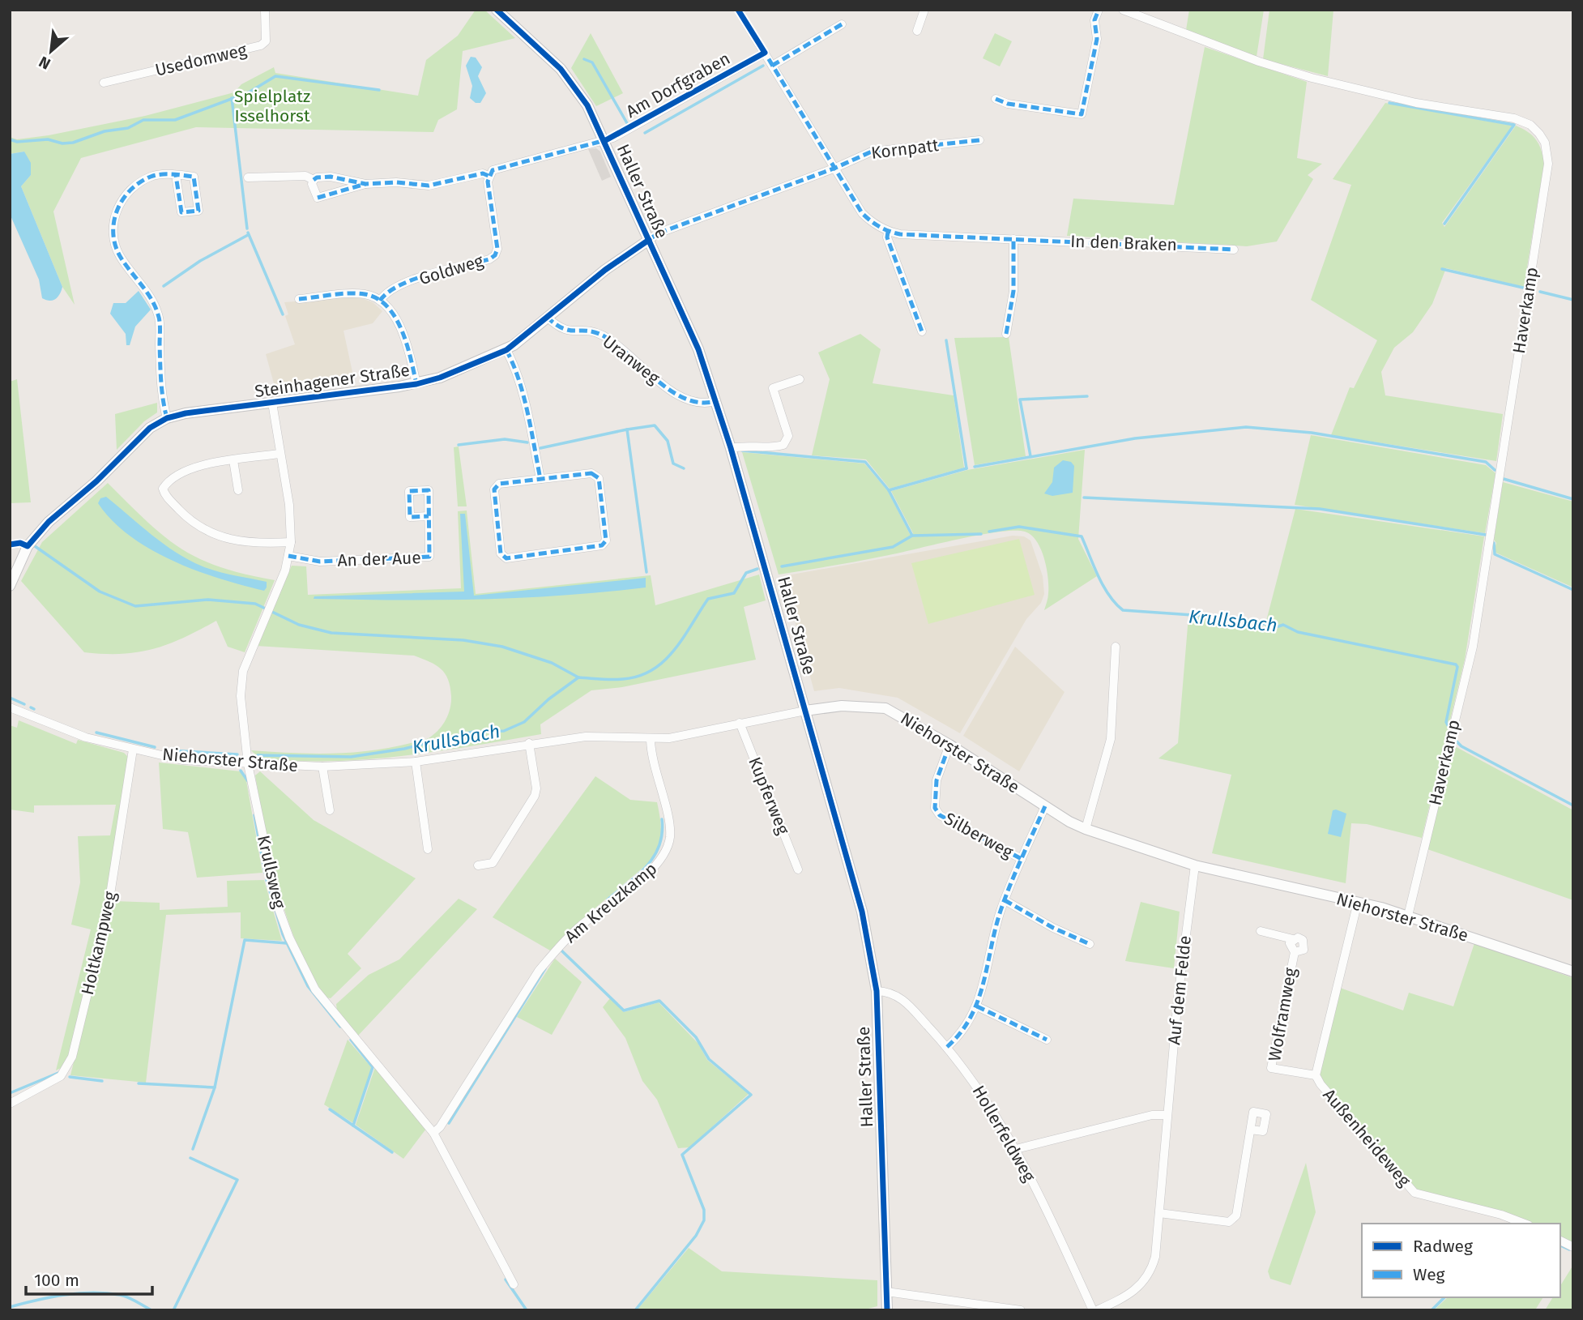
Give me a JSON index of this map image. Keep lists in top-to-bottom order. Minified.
{"streets":{"street":["Usedomweg","Am Dorfgraben","Kornpatt","Haller Straße","In den Braken","Goldweg","Haverkamp","Uranweg","Steinhagener Straße","An der Aue","Niehorster Straße","Kupferweg","Silberweg","Krullsweg","Am Kreuzkamp","Holtkampweg","Auf dem Felde","Wolframweg","Hollerfeldweg","Außenheideweg"]},"crossings":[["Am Dorfgraben","Haller Straße"],["Am Dorfgraben","In den Braken"],["Kornpatt","In den Braken"],["Haller Straße","Uranweg"],["Haller Straße","Steinhagener Straße"],["Haller Straße","Niehorster Straße"],["Haller Straße","Hollerfeldweg"],["Haverkamp","Niehorster Straße"],["Uranweg","Steinhagener Straße"],["Steinhagener Straße","Krullsweg"],["An der Aue","Krullsweg"],["Niehorster Straße","Kupferweg"],["Niehorster Straße","Silberweg"],["Niehorster Straße","Krullsweg"],["Niehorster Straße","Am Kreuzkamp"],["Niehorster Straße","Holtkampweg"],["Niehorster Straße","Auf dem Felde"],["Niehorster Straße","Außenheideweg"],["Silberweg","Hollerfeldweg"],["Krullsweg","Am Kreuzkamp"],["Auf dem Felde","Hollerfeldweg"],["Wolframweg","Außenheideweg"]],"water":["Krullsbach"],"parks":["Spielplatz Isselhorst"],"legend":["Radweg","Weg"],"scale_bar":"100 m","north":"bottom left"}
